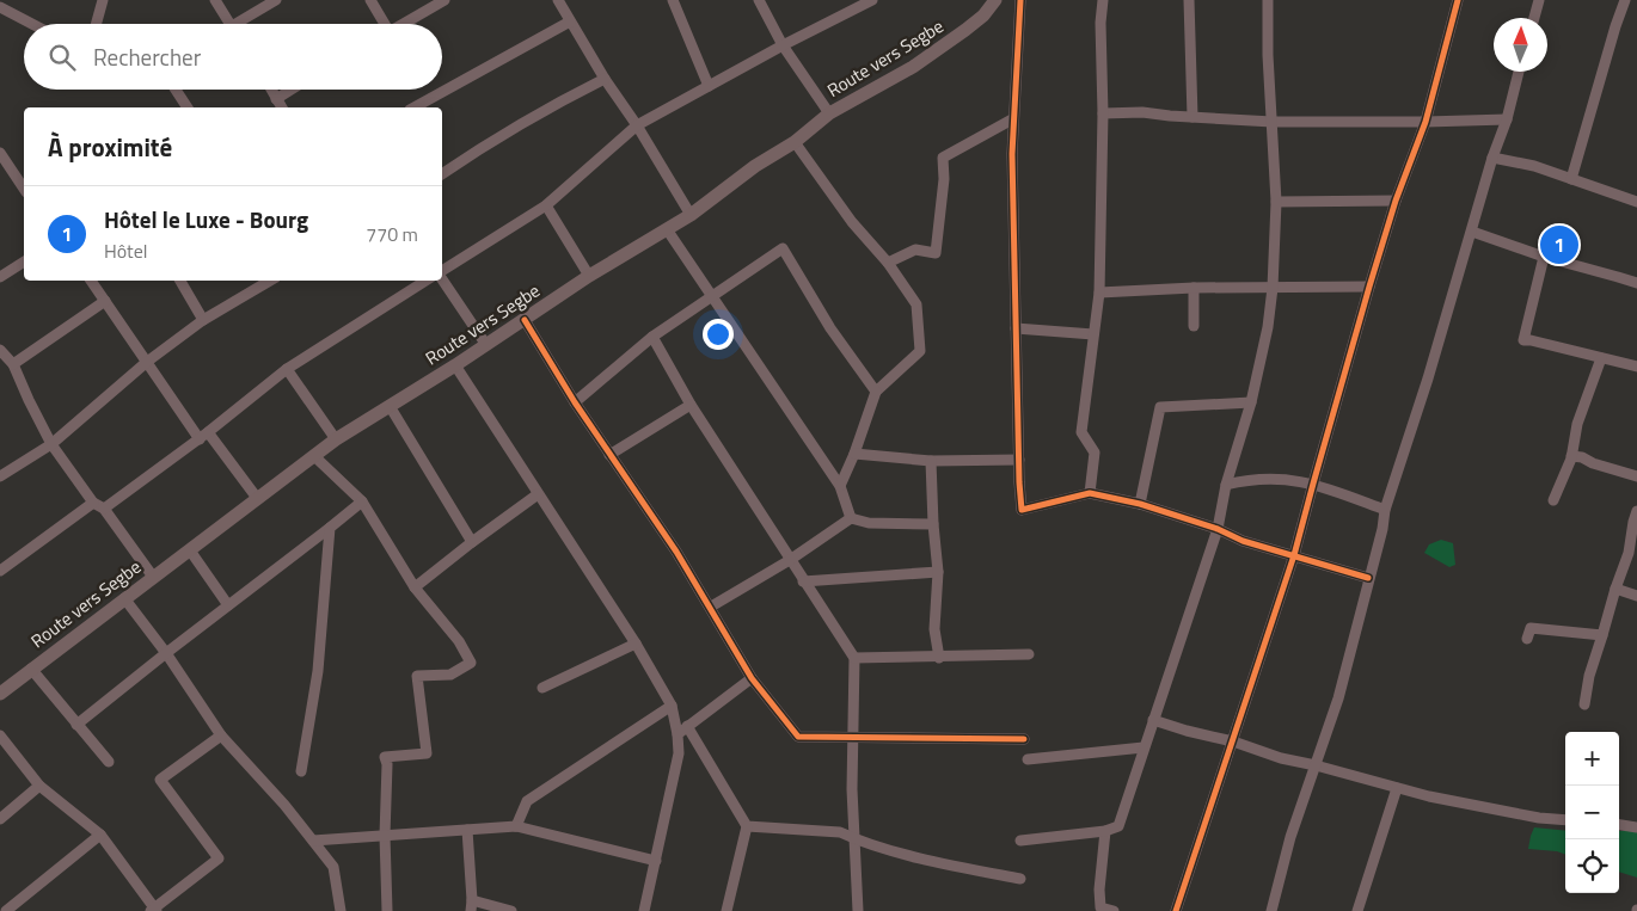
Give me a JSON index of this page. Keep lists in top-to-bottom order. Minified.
{"streets":{"main road":["Route vers Segbe"]},"north":"top","page":{"search":"Rechercher","heading":"À proximité","list":[{"mark":"1","name":"Hôtel le Luxe - Bourg","note":"Hôtel","value":"770 m"}],"pins":"1","map_buttons":["+","−"]}}
